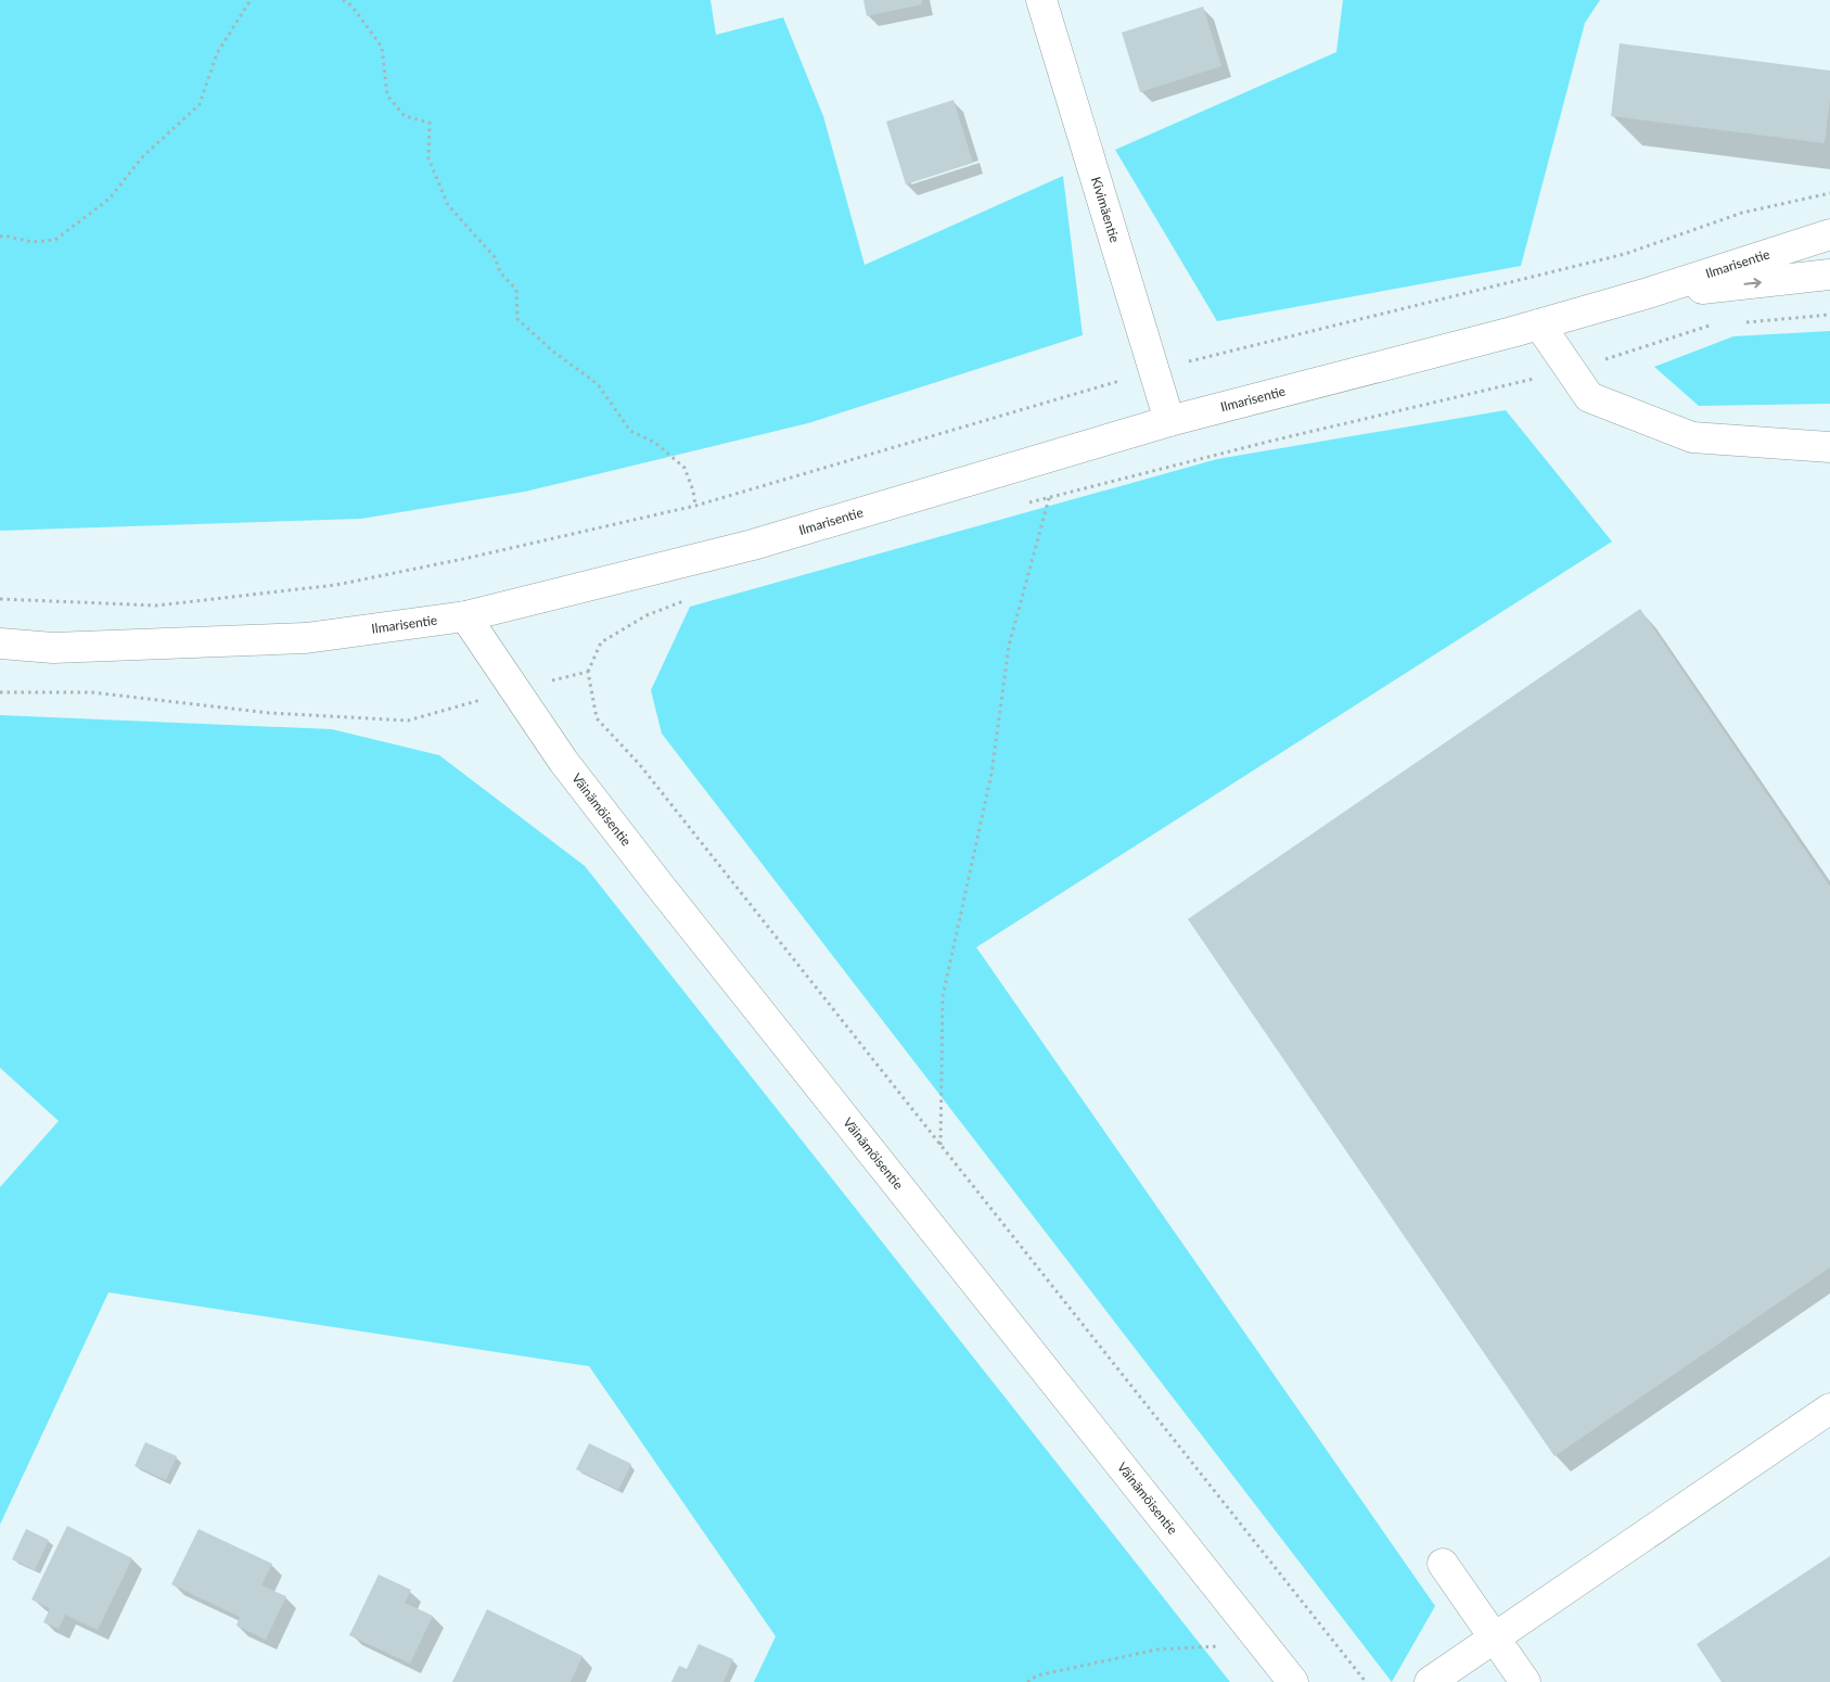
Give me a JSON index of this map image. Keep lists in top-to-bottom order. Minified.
{"streets":{"street":["Kivimäentie","Ilmarisentie","Väinämöisentie"]},"crossings":[["Kivimäentie","Ilmarisentie"],["Ilmarisentie","Väinämöisentie"]]}
